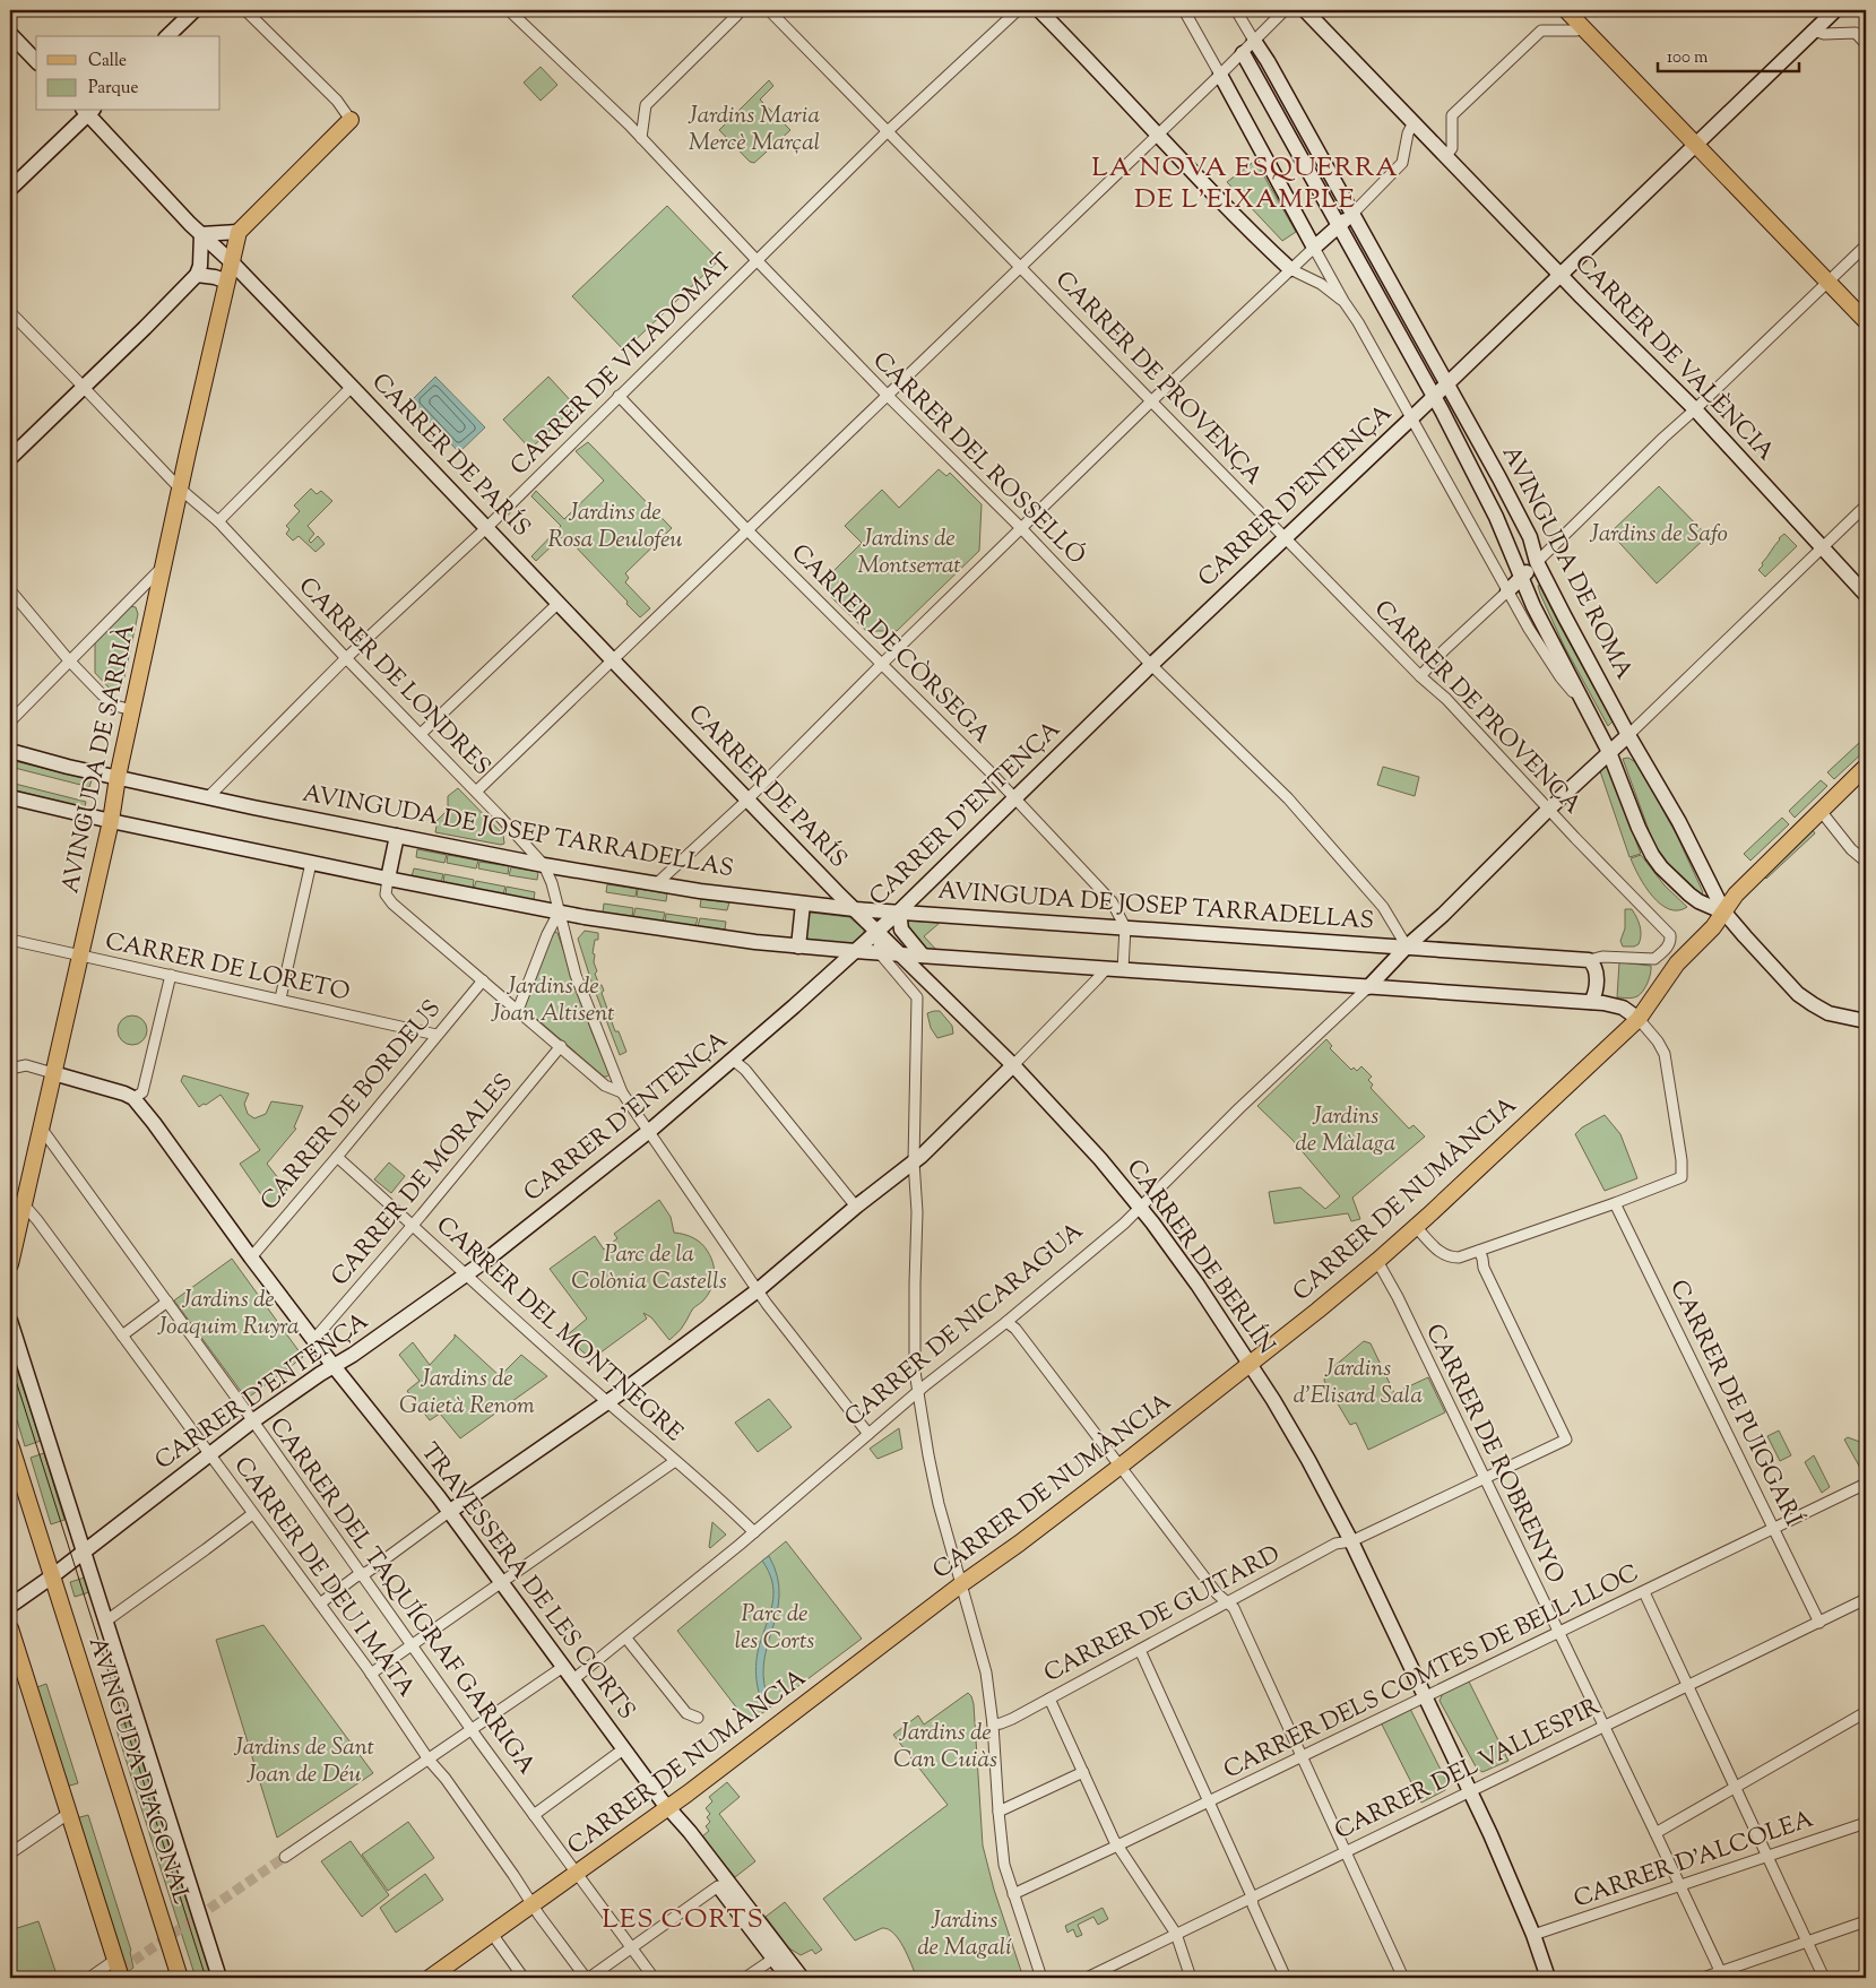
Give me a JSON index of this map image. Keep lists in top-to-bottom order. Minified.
{"streets":{"main road":["CARRER DE VALÈNCIA","CARRER DE PARÍS","CARRER D'ENTENÇA","AVINGUDA DE ROMA","AVINGUDA DE SARRIÀ","AVINGUDA DE JOSEP TARRADELLAS","CARRER DE NUMÀNCIA","CARRER DE BERLÍN","TRAVESSERA DE LES CORTS","AVINGUDA DIAGONAL"],"street":["CARRER DE VILADOMAT","CARRER DE PROVENÇA","CARRER DEL ROSSELLÓ","CARRER DE CÒRSEGA","CARRER DE LONDRES","CARRER DE LORETO","CARRER DE BORDEUS","CARRER DE MORALES","CARRER DE NICARAGUA","CARRER DEL MONTNEGRE","CARRER DE PUIGGARÍ","CARRER DE ROBRENYO","CARRER DE DEU I MATA","CARRER DEL TAQUÍGRAF GARRIGA","CARRER DE GUITARD","CARRER DELS COMTES DE BELL-LLOC","CARRER DEL VALLESPIR","CARRER D'ALCOLEA"]},"crossings":[["CARRER DE VALÈNCIA","CARRER D'ENTENÇA"],["CARRER DE VILADOMAT","CARRER DE PROVENÇA"],["CARRER DE VILADOMAT","CARRER DE PARÍS"],["CARRER DE VILADOMAT","CARRER DEL ROSSELLÓ"],["CARRER DE VILADOMAT","CARRER DE CÒRSEGA"],["CARRER DE VILADOMAT","CARRER DE LONDRES"],["CARRER DE VILADOMAT","AVINGUDA DE JOSEP TARRADELLAS"],["CARRER DE PROVENÇA","CARRER D'ENTENÇA"],["CARRER DE PROVENÇA","AVINGUDA DE JOSEP TARRADELLAS"],["CARRER DE PARÍS","AVINGUDA DE SARRIÀ"],["CARRER DE PARÍS","AVINGUDA DE JOSEP TARRADELLAS"],["CARRER DEL ROSSELLÓ","CARRER D'ENTENÇA"],["CARRER DEL ROSSELLÓ","AVINGUDA DE JOSEP TARRADELLAS"],["CARRER D'ENTENÇA","AVINGUDA DE ROMA"],["CARRER D'ENTENÇA","CARRER DE CÒRSEGA"],["CARRER D'ENTENÇA","CARRER DE LONDRES"],["CARRER D'ENTENÇA","AVINGUDA DE JOSEP TARRADELLAS"],["CARRER D'ENTENÇA","CARRER DEL MONTNEGRE"],["CARRER D'ENTENÇA","CARRER DE DEU I MATA"],["CARRER D'ENTENÇA","TRAVESSERA DE LES CORTS"],["CARRER D'ENTENÇA","CARRER DEL TAQUÍGRAF GARRIGA"],["AVINGUDA DE ROMA","CARRER DE NUMÀNCIA"],["CARRER DE CÒRSEGA","AVINGUDA DE JOSEP TARRADELLAS"],["CARRER DE LONDRES","AVINGUDA DE SARRIÀ"],["CARRER DE LONDRES","AVINGUDA DE JOSEP TARRADELLAS"],["CARRER DE LONDRES","CARRER DE NICARAGUA"],["AVINGUDA DE SARRIÀ","AVINGUDA DE JOSEP TARRADELLAS"],["AVINGUDA DE SARRIÀ","CARRER DE LORETO"],["AVINGUDA DE SARRIÀ","CARRER DE DEU I MATA"],["AVINGUDA DE SARRIÀ","TRAVESSERA DE LES CORTS"],["AVINGUDA DE SARRIÀ","CARRER DEL TAQUÍGRAF GARRIGA"],["CARRER DE LORETO","CARRER DE BORDEUS"],["CARRER DE BORDEUS","CARRER DEL MONTNEGRE"],["CARRER DE BORDEUS","TRAVESSERA DE LES CORTS"],["CARRER DE MORALES","CARRER DEL MONTNEGRE"],["CARRER DE MORALES","TRAVESSERA DE LES CORTS"],["CARRER DE NUMÀNCIA","CARRER DE BERLÍN"],["CARRER DE NUMÀNCIA","CARRER DE ROBRENYO"],["CARRER DE NUMÀNCIA","CARRER DE DEU I MATA"],["CARRER DE NUMÀNCIA","TRAVESSERA DE LES CORTS"],["CARRER DE NUMÀNCIA","CARRER DEL TAQUÍGRAF GARRIGA"],["CARRER DE BERLÍN","CARRER DE NICARAGUA"],["CARRER DE BERLÍN","CARRER DE GUITARD"],["CARRER DE BERLÍN","CARRER DELS COMTES DE BELL-LLOC"],["CARRER DE BERLÍN","CARRER DEL VALLESPIR"],["CARRER DE BERLÍN","CARRER D'ALCOLEA"],["CARRER DE NICARAGUA","CARRER DEL MONTNEGRE"],["CARRER DE NICARAGUA","TRAVESSERA DE LES CORTS"],["CARRER DE PUIGGARÍ","CARRER DELS COMTES DE BELL-LLOC"],["CARRER DE PUIGGARÍ","CARRER DEL VALLESPIR"],["CARRER DE ROBRENYO","CARRER DE GUITARD"],["CARRER DE ROBRENYO","CARRER DELS COMTES DE BELL-LLOC"],["CARRER DE ROBRENYO","CARRER DEL VALLESPIR"],["CARRER DE ROBRENYO","CARRER D'ALCOLEA"]],"districts":["LA NOVA ESQUERRA DE L'EIXAMPLE","LES CORTS"],"parks":["Jardins Maria Mercè Marçal","Jardins de Rosa Deulofeu","Jardins de Safo","Jardins de Montserrat","Jardins de Joan Altisent","Jardins de Màlaga","Parc de la Colònia Castells","Jardins de Joaquim Ruyra","Jardins d'Elisard Sala","Jardins de Gaietà Renom","Parc de les Corts","Jardins de Can Cuiàs","Jardins de Sant Joan de Déu","Jardins de Magalí"],"legend":["Calle","Parque"],"scale_bar":"100 m"}
